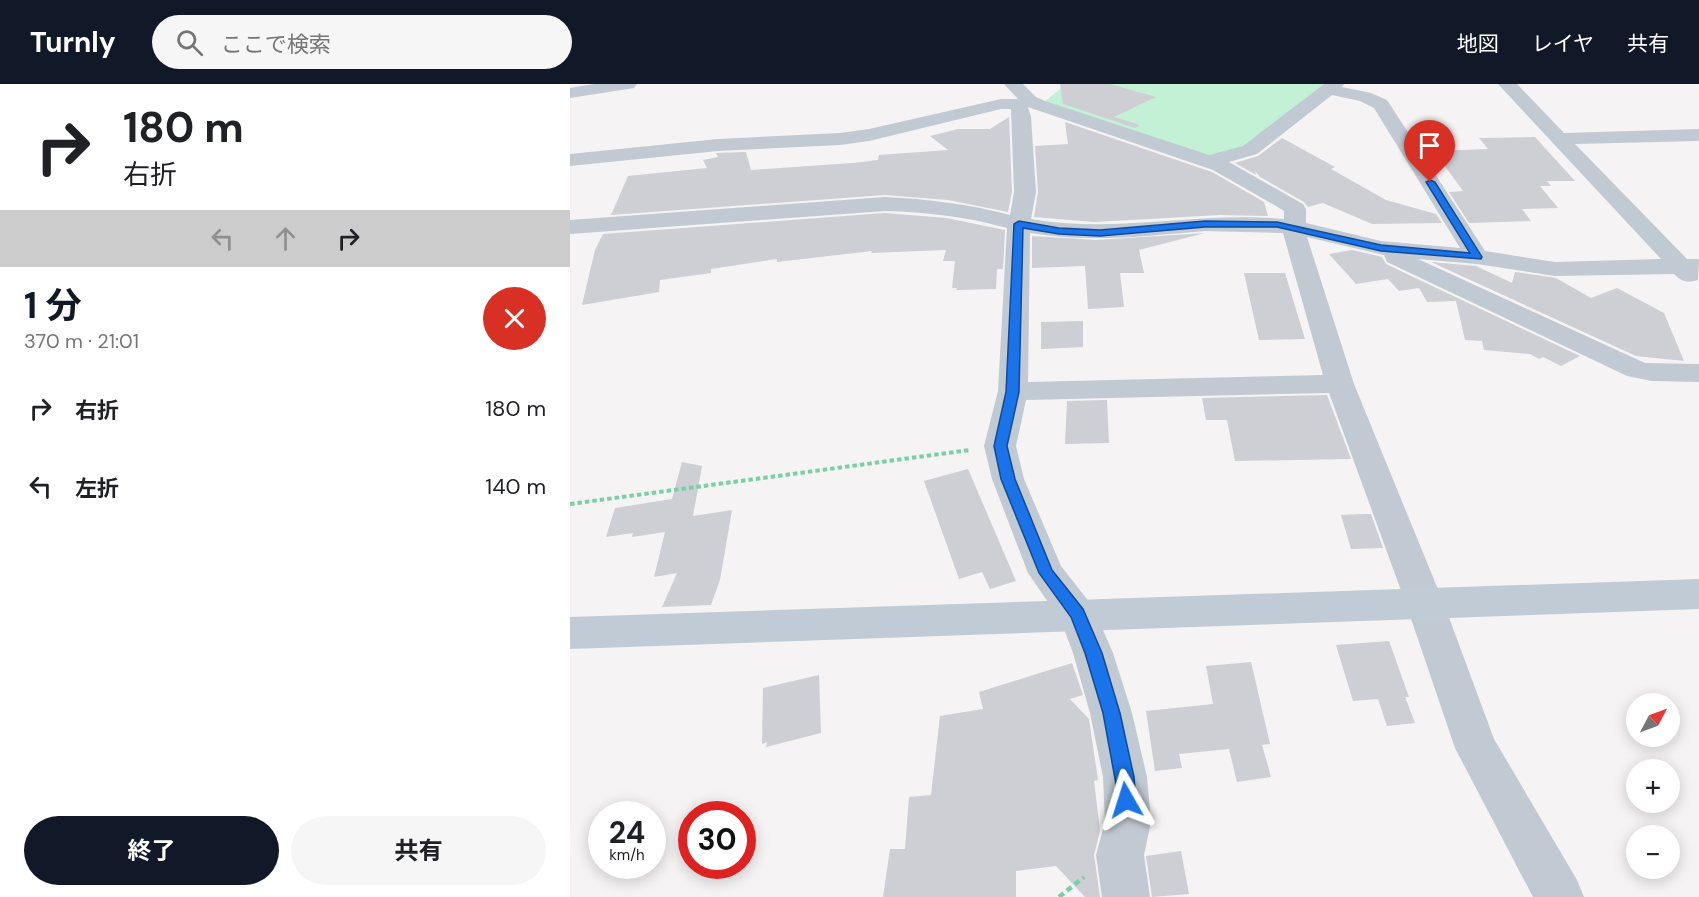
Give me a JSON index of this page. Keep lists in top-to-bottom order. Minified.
{"north":"top right","page":{"header":"Turnly","search":"ここで検索","nav":["地図","レイヤ","共有"],"turn":["180 m","右折"],"heading":["1 分","370 m · 21:01"],"list":[{"name":"右折","value":"180 m"},{"name":"左折","value":"140 m"}],"map_buttons":["+","−"],"speed":"24 km/h","limit":"30","buttons":["終了","共有"]}}
